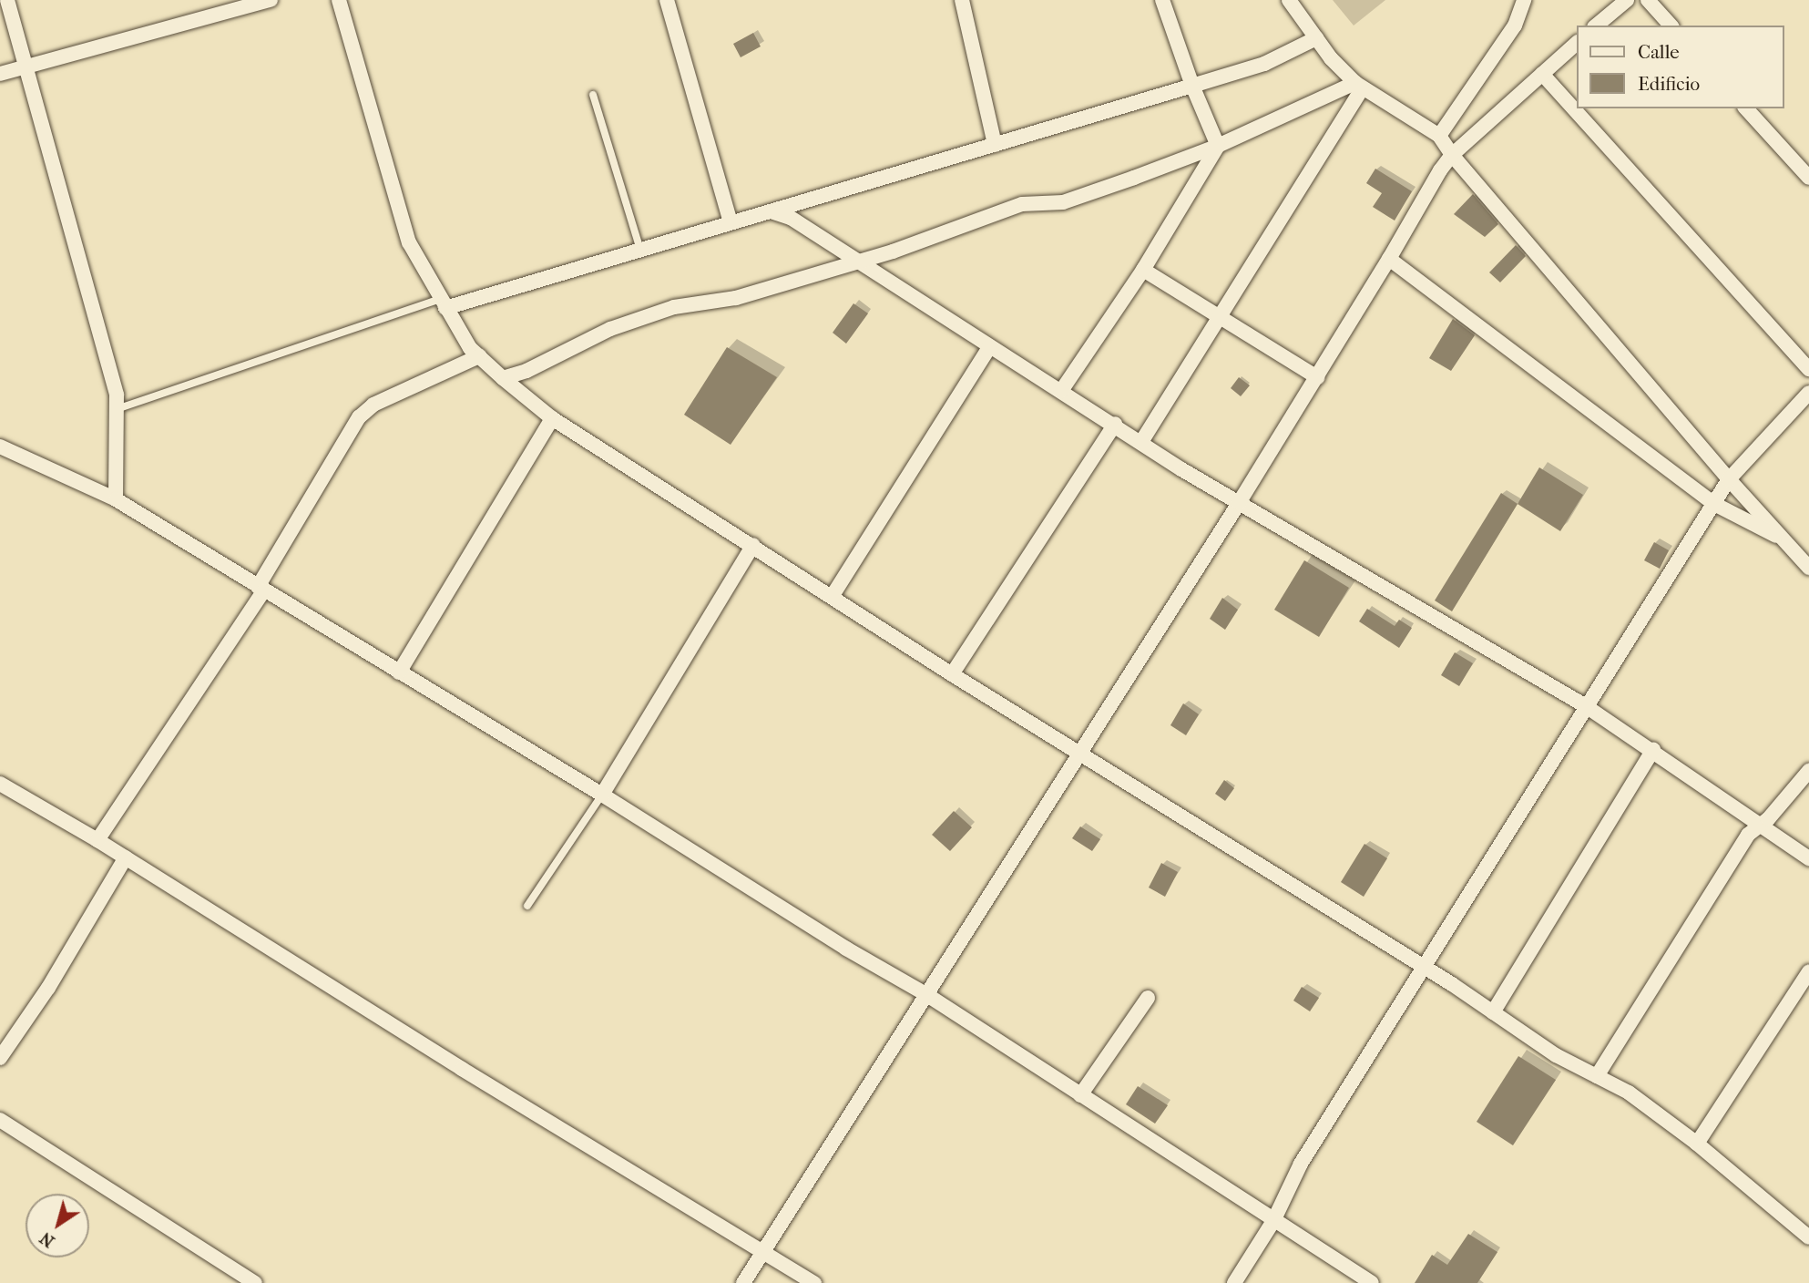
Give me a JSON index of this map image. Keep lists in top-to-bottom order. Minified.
{"legend":["Calle","Edificio"],"north":"bottom left"}
